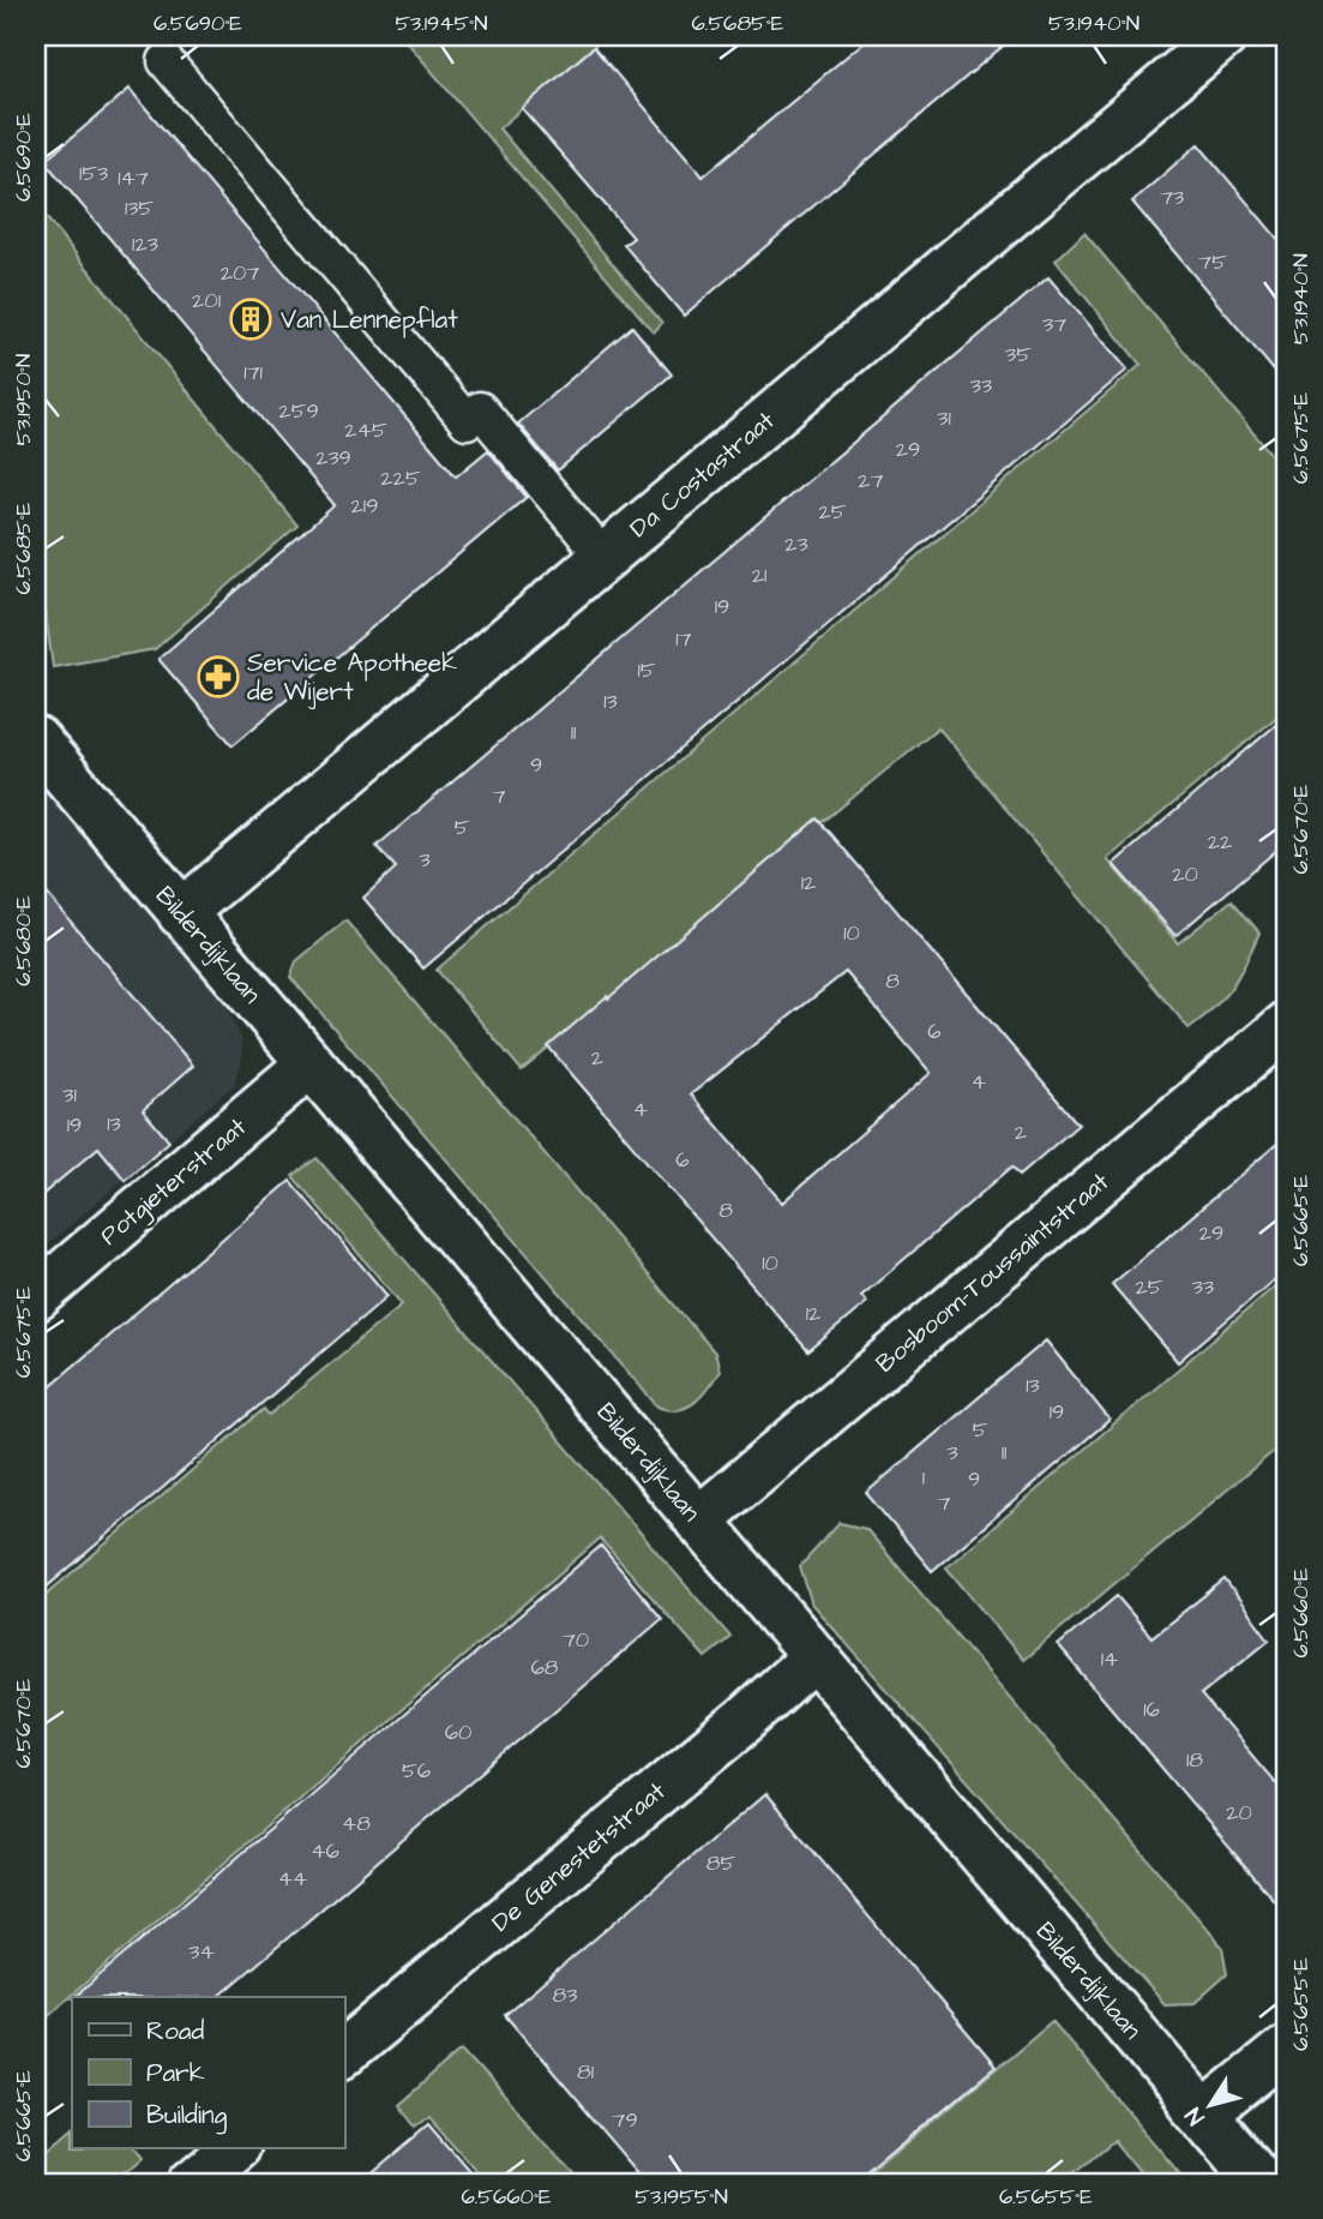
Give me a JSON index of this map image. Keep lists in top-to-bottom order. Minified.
{"streets":{"street":["Da Costastraat","Bilderdijklaan","Potgieterstraat","Bosboom-Toussaintstraat","De Genestetstraat"]},"crossings":[["Da Costastraat","Bilderdijklaan"],["Bilderdijklaan","Potgieterstraat"],["Bilderdijklaan","Bosboom-Toussaintstraat"],["Bilderdijklaan","De Genestetstraat"]],"places":{"building":["Van Lennepflat"],"pharmacy":["Service Apotheek de Wijert"]},"house_numbers":["153","147","73","135","123","75","207","201","37","35","171","33","259","31","245","29","239","225","27","219","25","23","21","19","17","15","13","11","9","7","5","22","3","20","12","10","8","6","2","4","31","4","13","19","2","6","8","29","10","25","33","12","13","19","5","3","11","1","9","7","70","14","68","16","60","18","56","20","48","46","85","44","34","83","81","79"],"legend":["Road","Park","Building"],"north":"bottom left","coordinates":["6.5690°E","53.1945°N","6.5685°E","53.1940°N","53.1950°N","6.5675°E","6.5670°E","6.5680°E","6.5665°E","6.5660°E","6.5655°E","53.1955°N"]}
